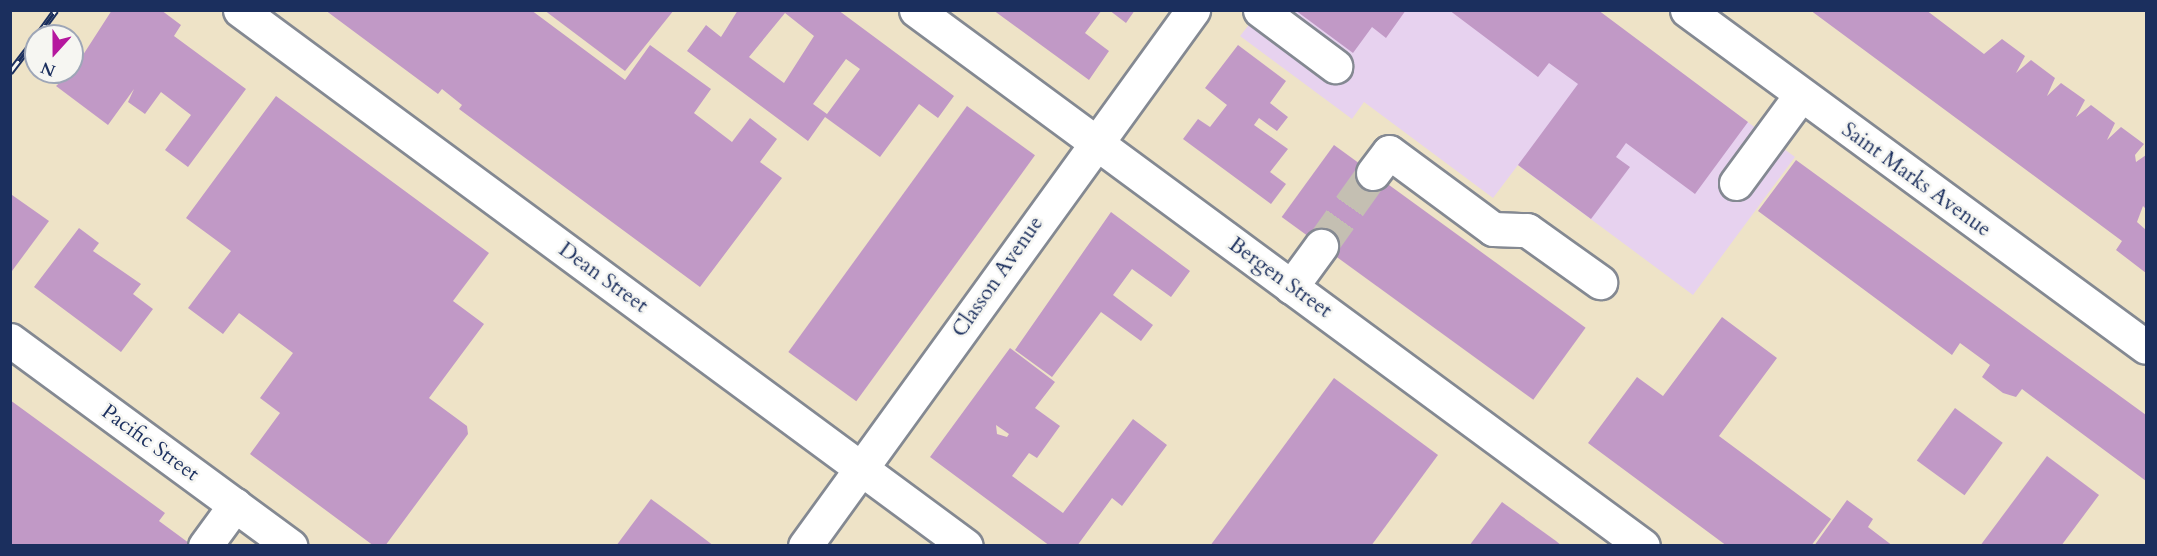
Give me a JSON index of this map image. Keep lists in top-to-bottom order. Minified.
{"streets":{"street":["Saint Marks Avenue","Classon Avenue","Dean Street","Bergen Street","Pacific Street"]},"crossings":[["Classon Avenue","Dean Street"],["Classon Avenue","Bergen Street"]],"north":"bottom"}
